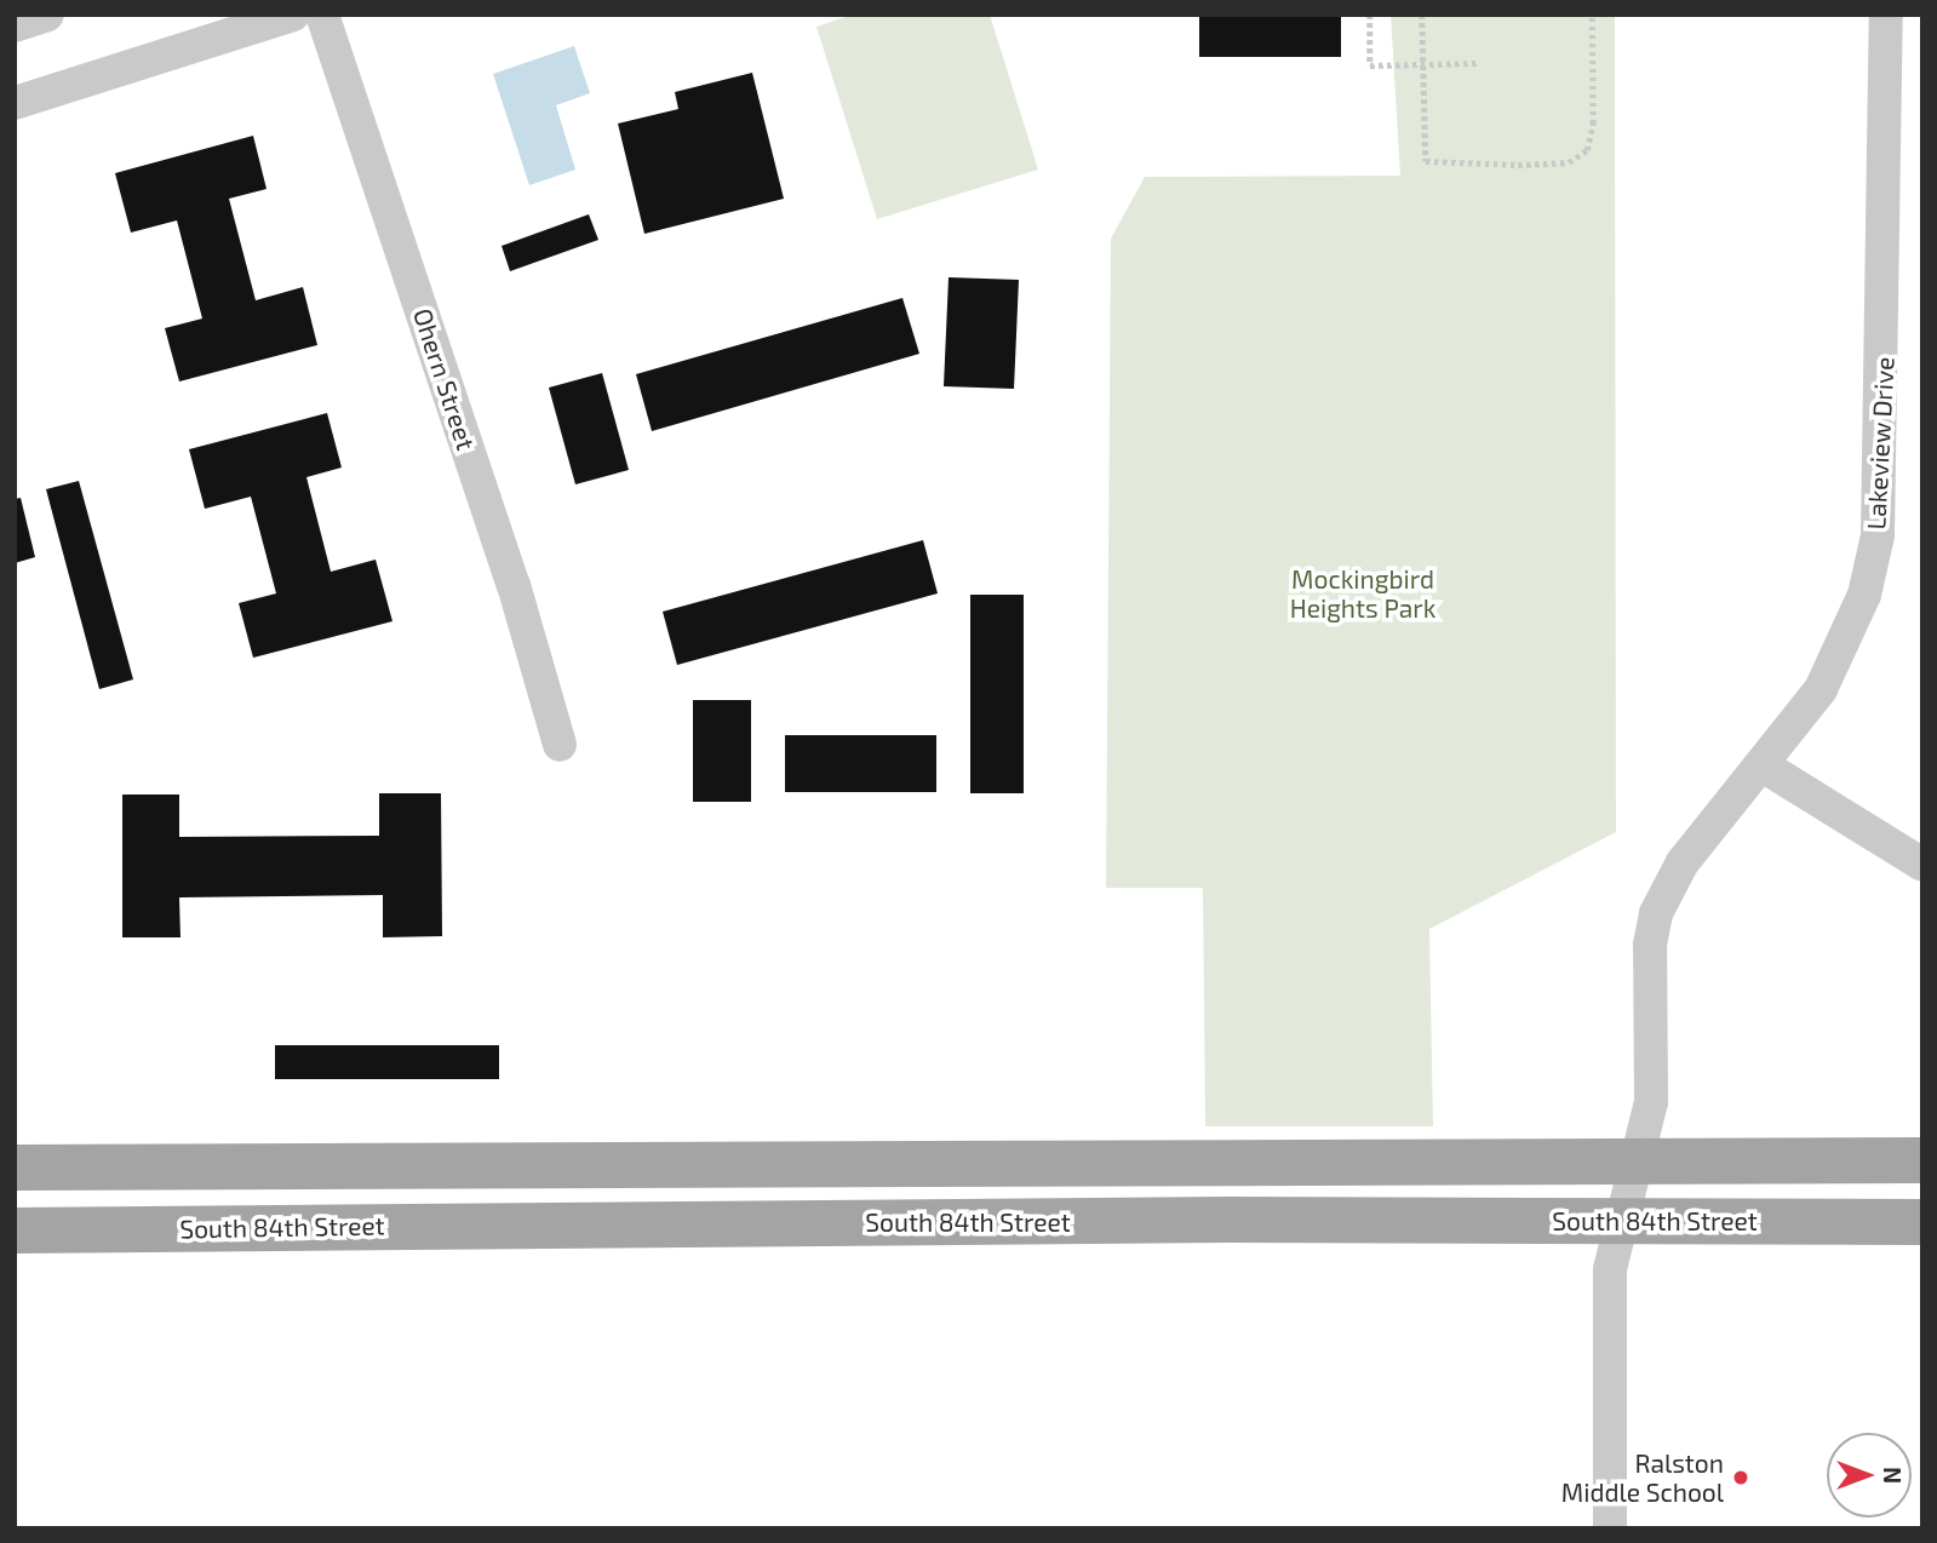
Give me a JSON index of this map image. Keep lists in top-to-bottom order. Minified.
{"streets":{"main road":["South 84th Street"],"street":["Ohern Street","Lakeview Drive"]},"crossings":[["Lakeview Drive","South 84th Street"]],"parks":["Mockingbird Heights Park"],"places":["Ralston Middle School"],"north":"right"}
